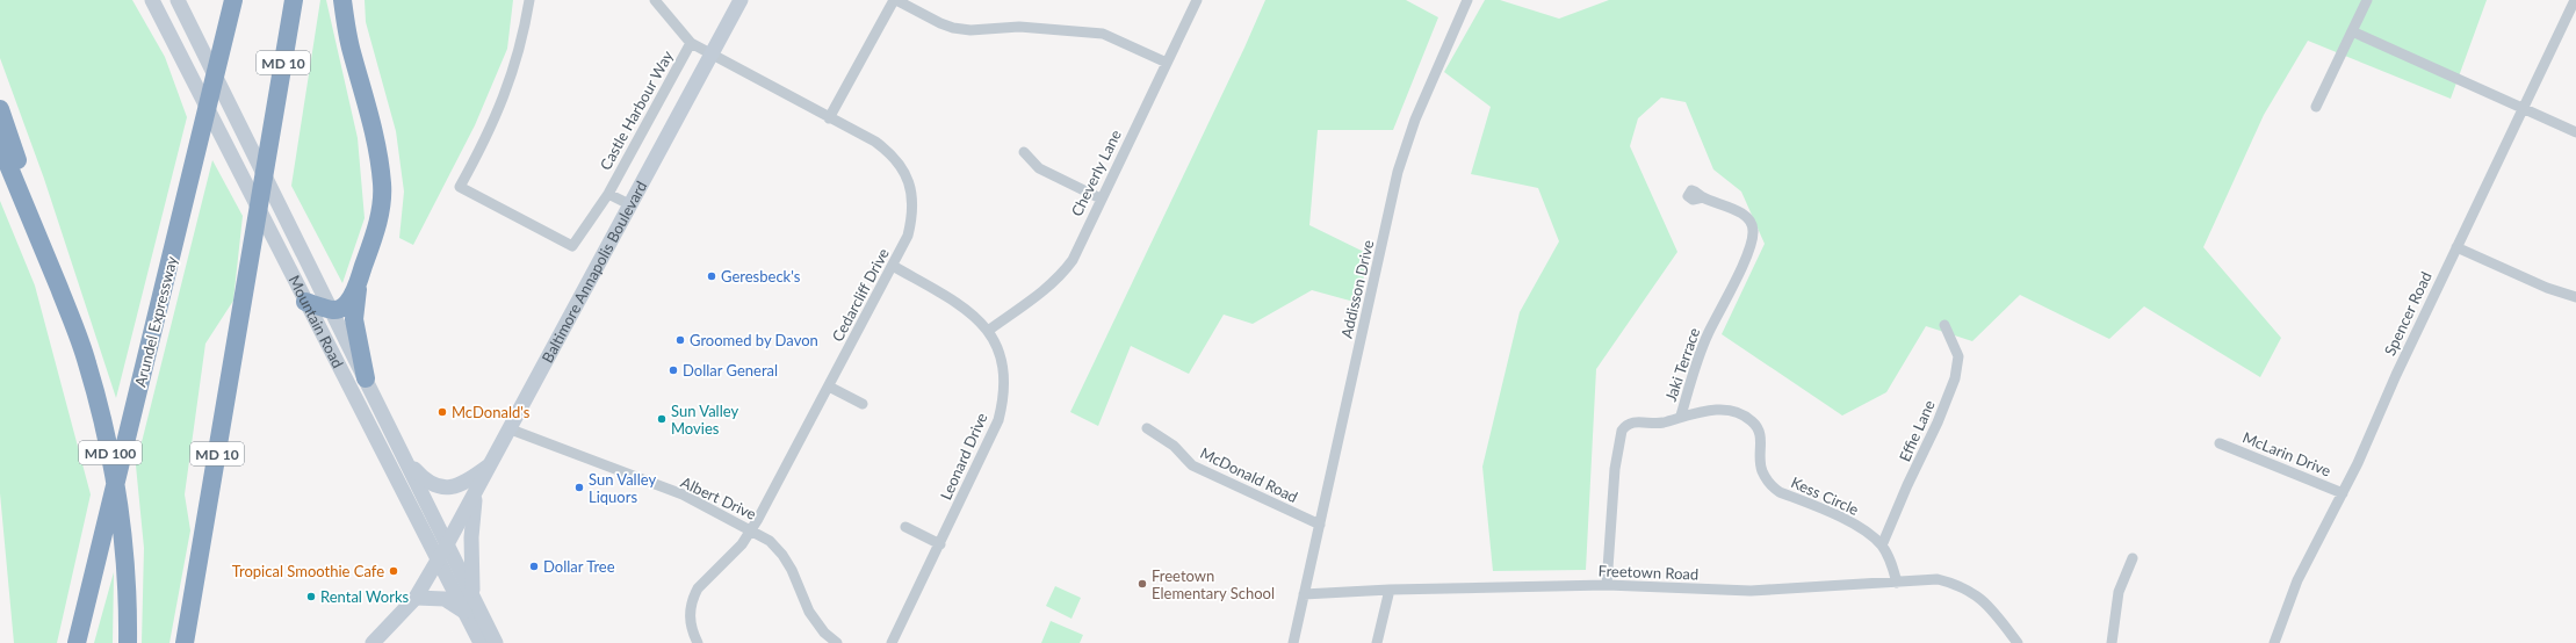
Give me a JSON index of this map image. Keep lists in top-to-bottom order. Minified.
{"streets":{"highway":["MD 10","Arundel Expressway","MD 100"],"main road":["Baltimore Annapolis Boulevard","Mountain Road"],"street":["Castle Harbour Way","Cheverly Lane","Addisson Drive","Cedarcliff Drive","Spencer Road","Jaki Terrace","Effie Lane","McLarin Drive","Leonard Drive","McDonald Road","Kess Circle","Albert Drive","Freetown Road"]},"crossings":[["Castle Harbour Way","Baltimore Annapolis Boulevard"],["Castle Harbour Way","Cedarcliff Drive"],["Cheverly Lane","Leonard Drive"],["Baltimore Annapolis Boulevard","Cedarcliff Drive"],["Baltimore Annapolis Boulevard","Mountain Road"],["Baltimore Annapolis Boulevard","Albert Drive"],["Addisson Drive","McDonald Road"],["Addisson Drive","Freetown Road"],["Cedarcliff Drive","Leonard Drive"],["Cedarcliff Drive","Albert Drive"],["Spencer Road","McLarin Drive"],["Jaki Terrace","Kess Circle"],["Jaki Terrace","Freetown Road"],["Effie Lane","Kess Circle"],["Kess Circle","Freetown Road"]],"places":["Geresbeck's","Groomed by Davon","Dollar General","McDonald's","Sun Valley Movies","Sun Valley Liquors","Dollar Tree","Tropical Smoothie Cafe","Freetown Elementary School","Rental Works"]}
